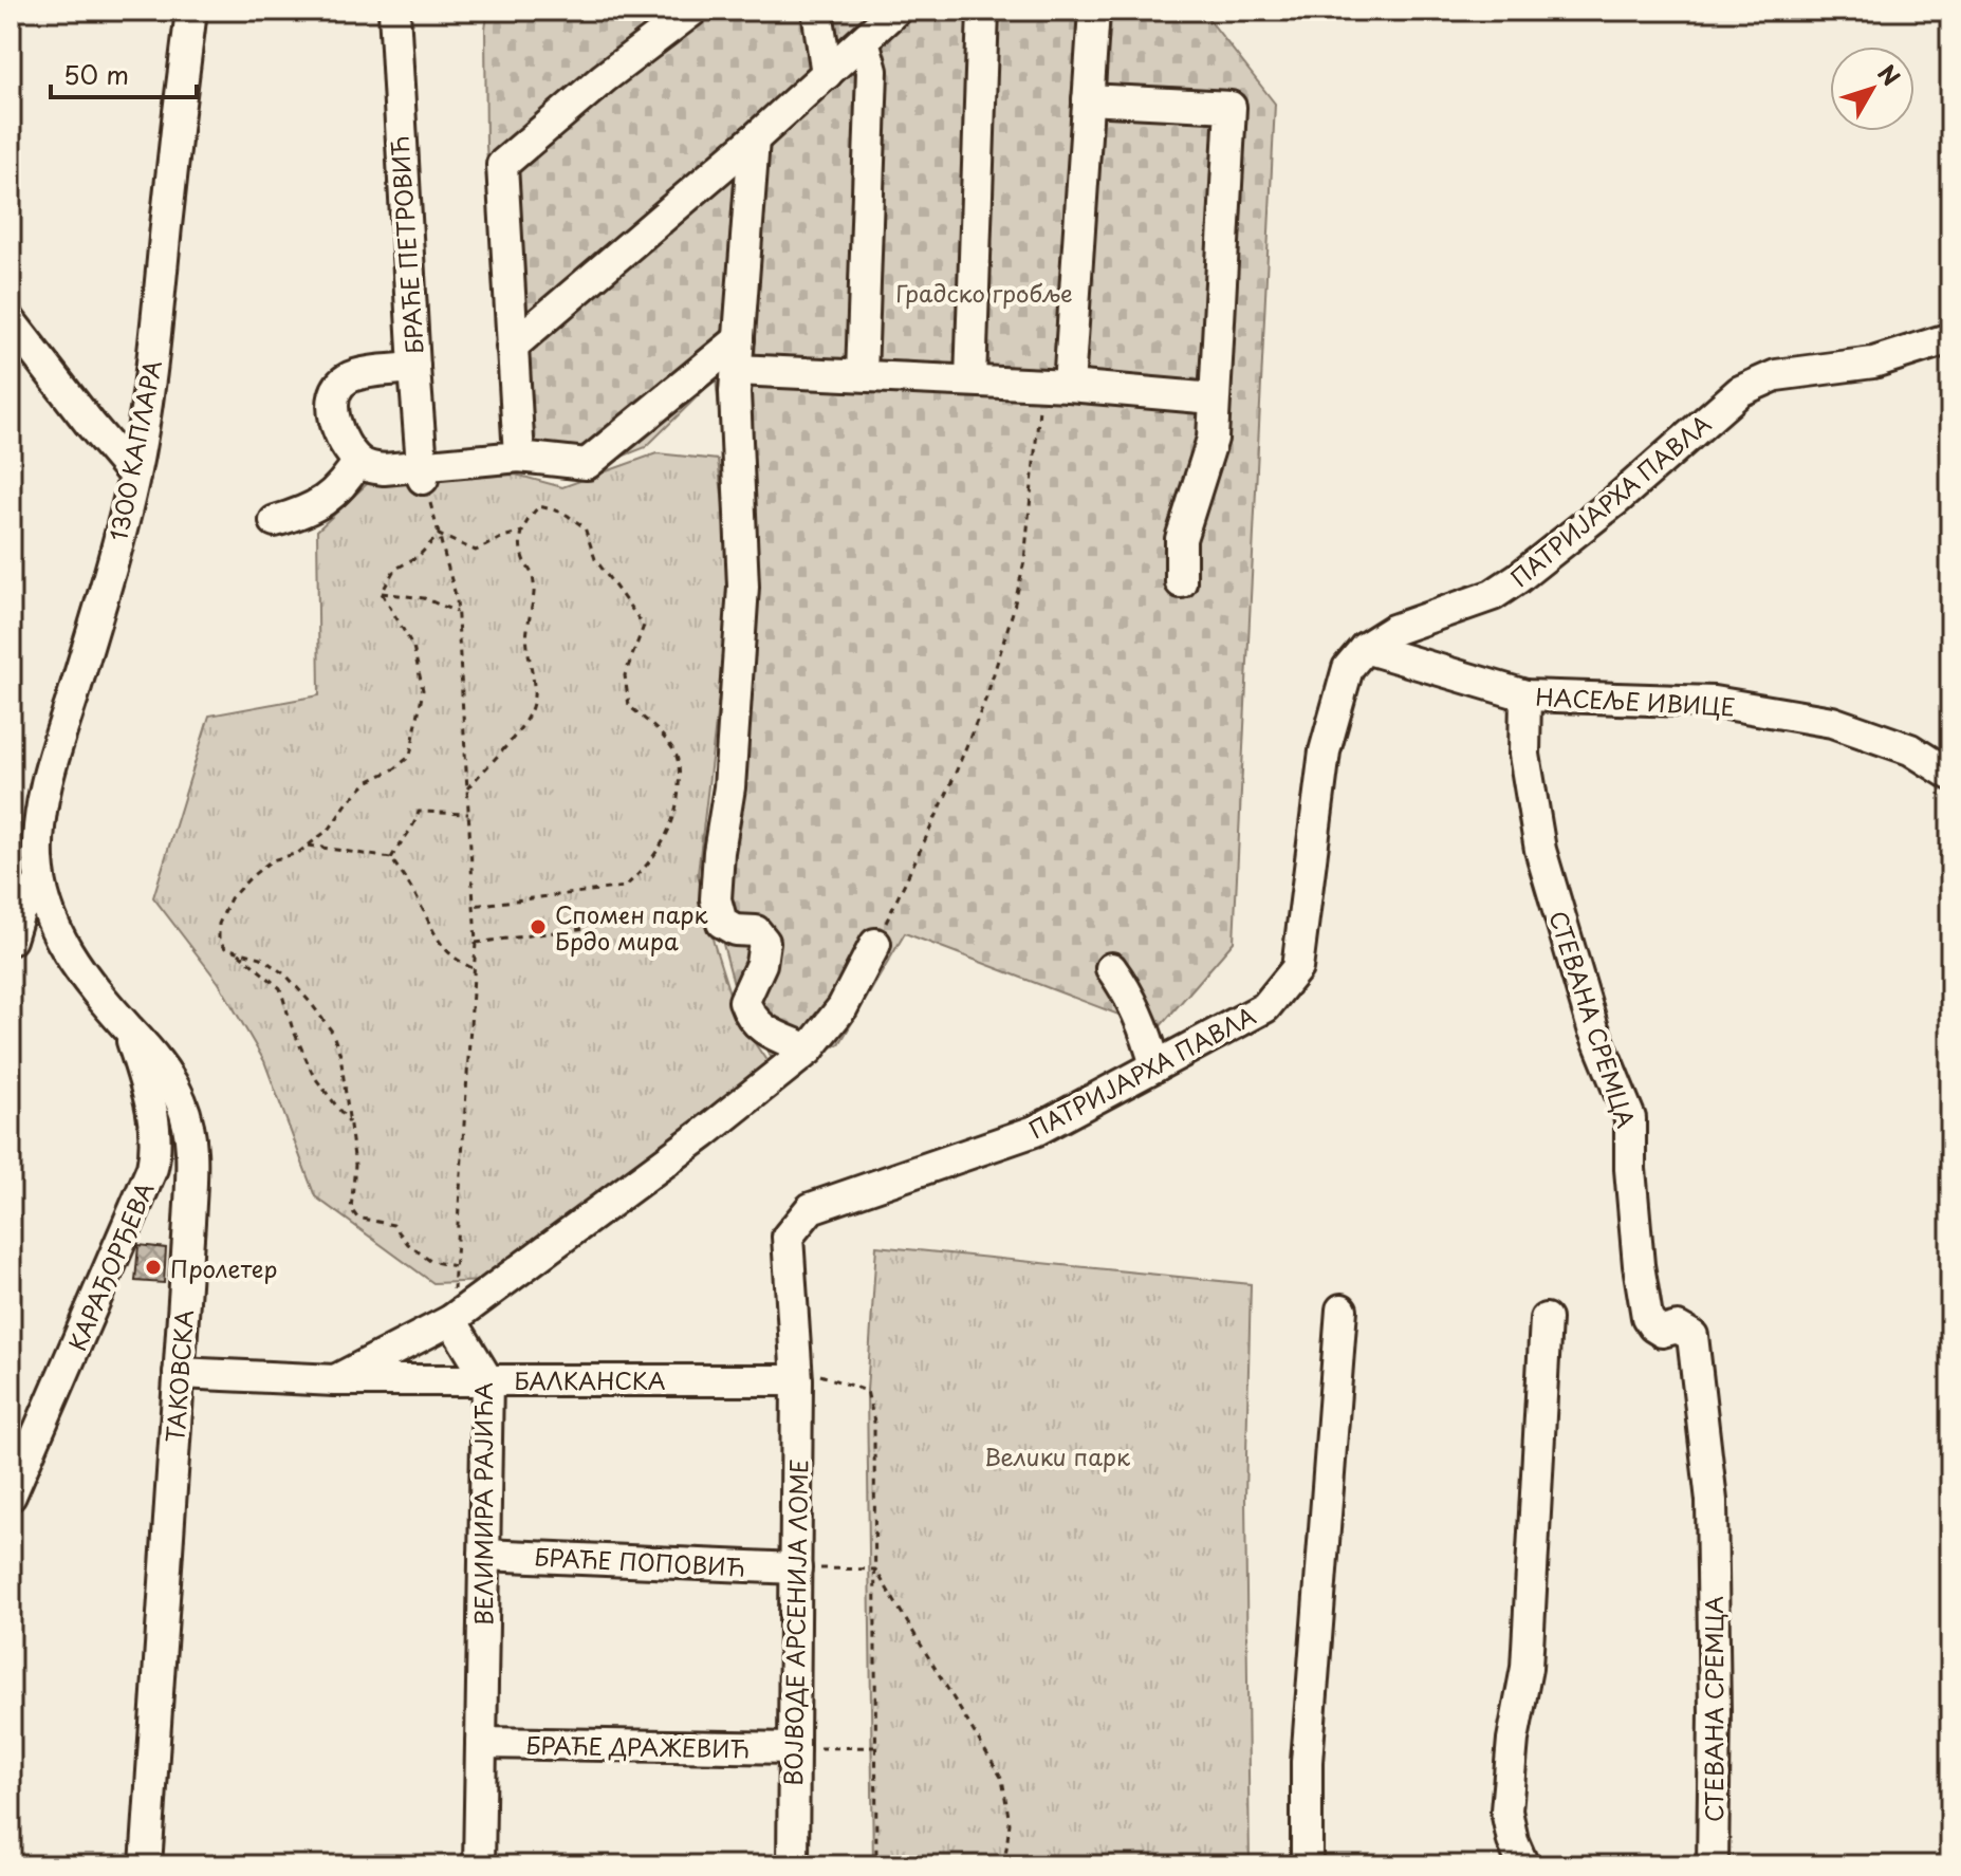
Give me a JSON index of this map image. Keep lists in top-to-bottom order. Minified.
{"streets":{"street":["БРАЋЕ ПЕТРОВИЋ","1300 КАПЛАРА","ПАТРИЈАРХА ПАВЛА","НАСЕЉЕ ИВИЦЕ","СТЕВАНА СРЕМЦА","КАРАЂОРЂЕВА","ТАКОВСКА","БАЛКАНСКА","ВЕЛИМИРА РАЈИЋА","БРАЋЕ ПОПОВИЋ","ВОЈВОДЕ АРСЕНИЈА ЛОМЕ","БРАЋЕ ДРАЖЕВИЋ"]},"crossings":[["1300 КАПЛАРА","ТАКОВСКА"],["ПАТРИЈАРХА ПАВЛА","НАСЕЉЕ ИВИЦЕ"],["ПАТРИЈАРХА ПАВЛА","БАЛКАНСКА"],["ПАТРИЈАРХА ПАВЛА","ВОЈВОДЕ АРСЕНИЈА ЛОМЕ"],["НАСЕЉЕ ИВИЦЕ","СТЕВАНА СРЕМЦА"],["КАРАЂОРЂЕВА","ТАКОВСКА"],["ТАКОВСКА","БАЛКАНСКА"],["БАЛКАНСКА","ВЕЛИМИРА РАЈИЋА"],["БАЛКАНСКА","ВОЈВОДЕ АРСЕНИЈА ЛОМЕ"],["ВЕЛИМИРА РАЈИЋА","БРАЋЕ ПОПОВИЋ"],["ВЕЛИМИРА РАЈИЋА","БРАЋЕ ДРАЖЕВИЋ"],["БРАЋЕ ПОПОВИЋ","ВОЈВОДЕ АРСЕНИЈА ЛОМЕ"],["ВОЈВОДЕ АРСЕНИЈА ЛОМЕ","БРАЋЕ ДРАЖЕВИЋ"]],"parks":["Градско гробље","Велики парк"],"places":["Спомен парк Брдо мира","Пролетер"],"scale_bar":"50 m","north":"top right"}
